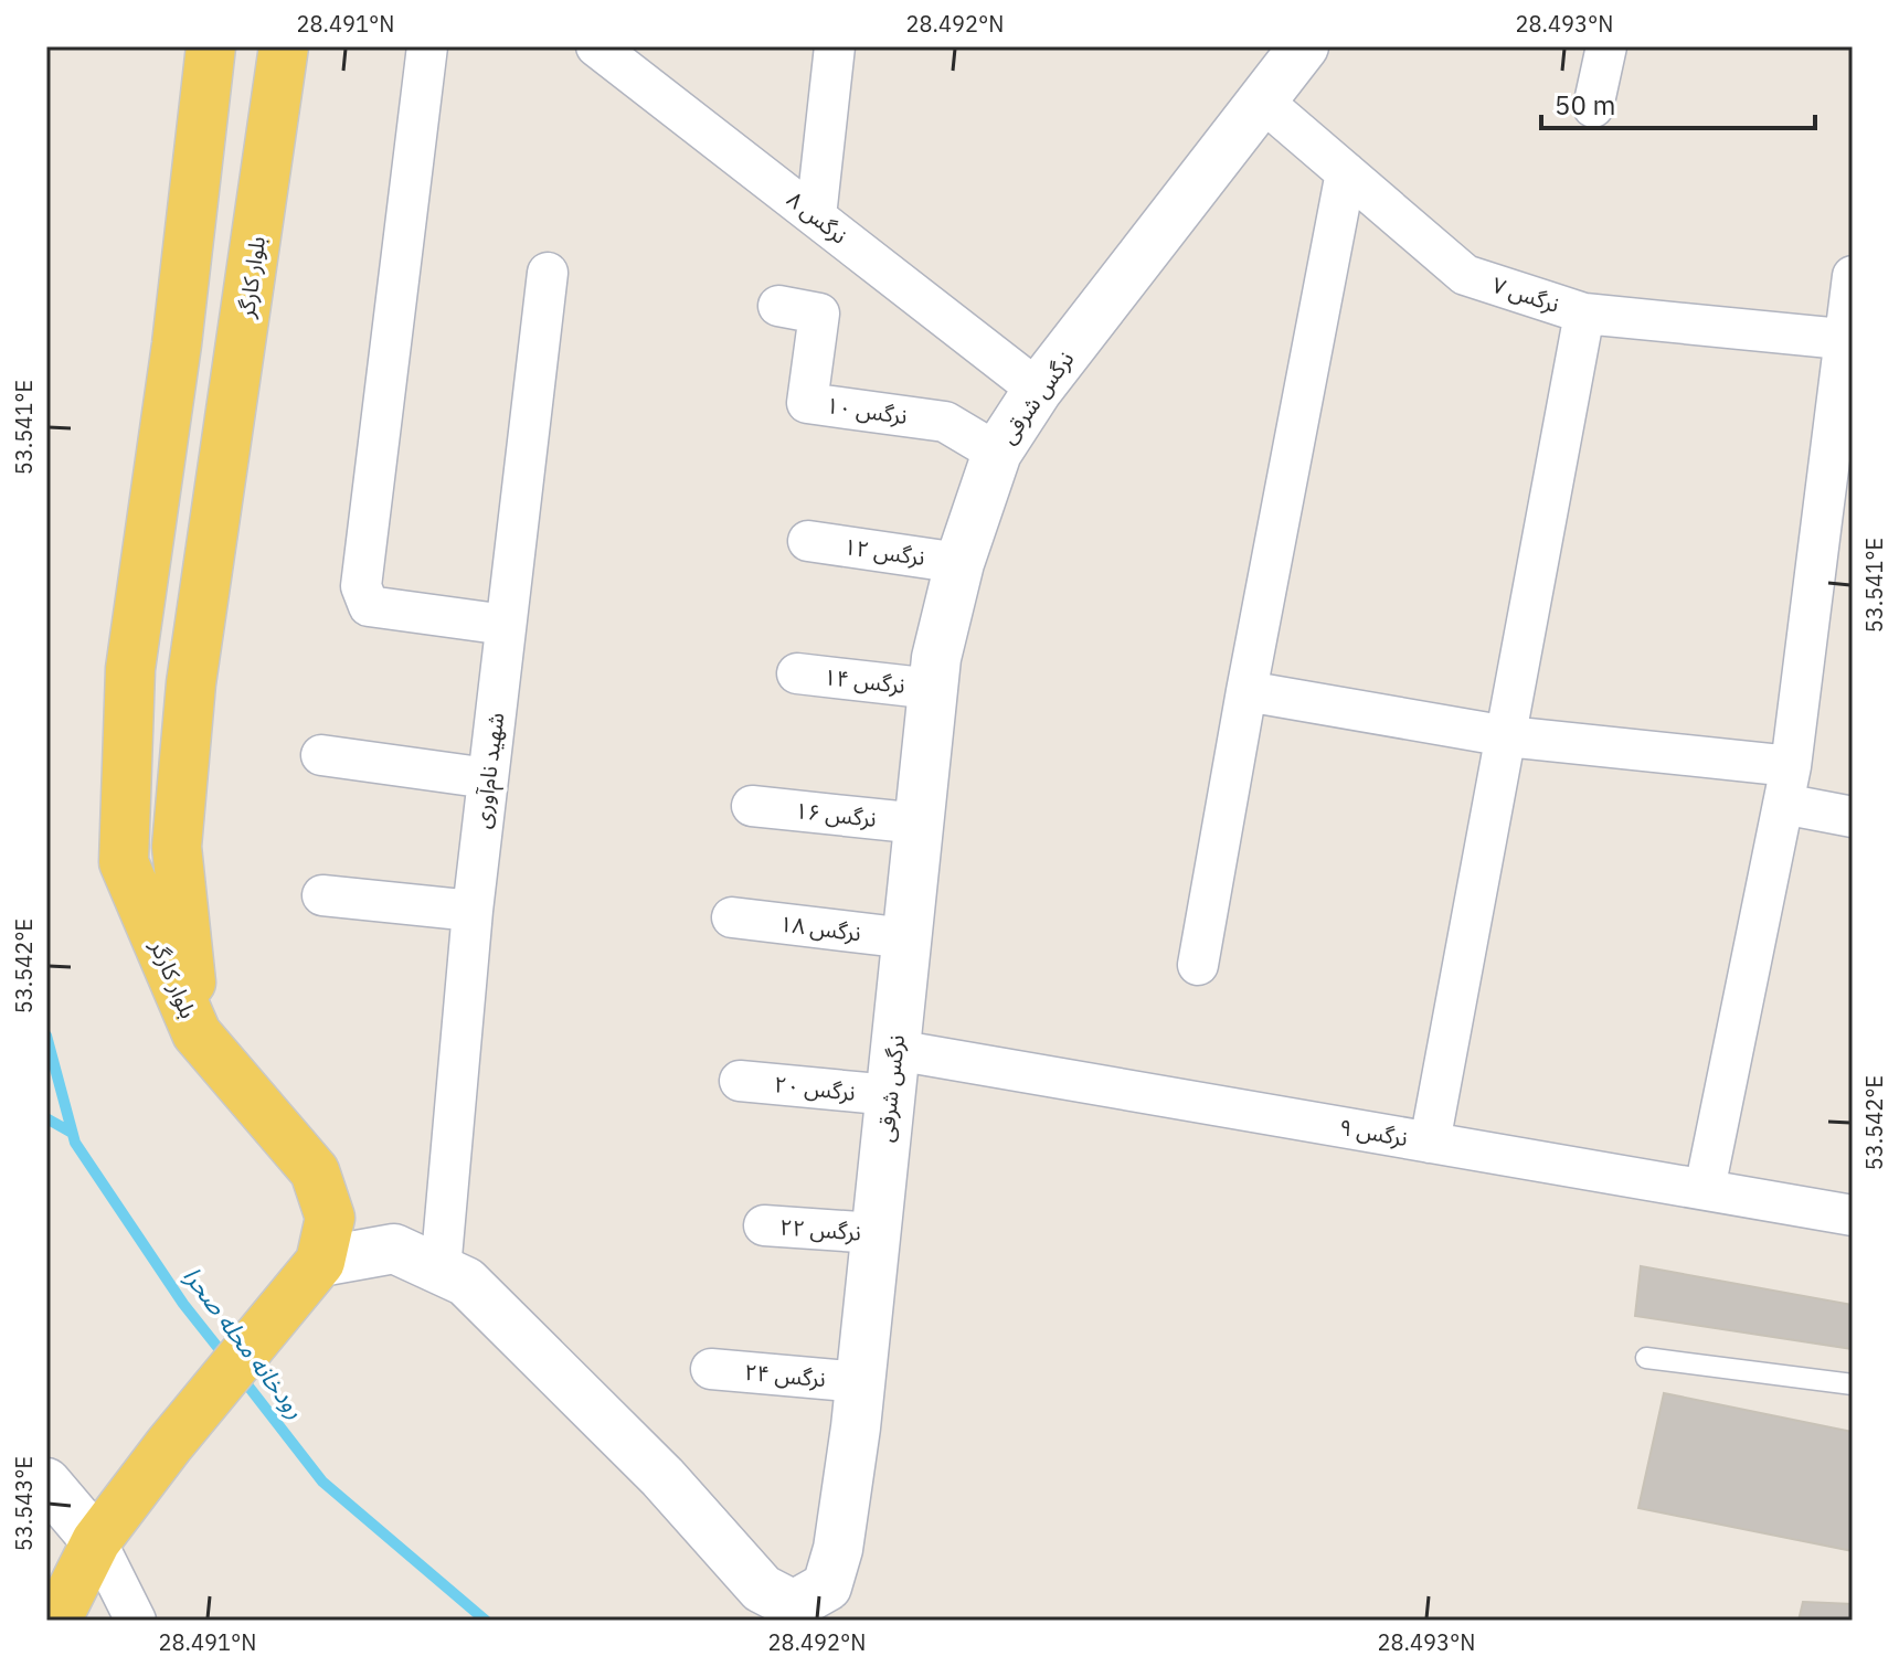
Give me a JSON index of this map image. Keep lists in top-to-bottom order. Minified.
{"streets":{"main road":["بلوار کارگر"],"street":["نرگس ۸","نرگس ۷","نرگس شرقی","نرگس ۱۰","نرگس ۱۲","نرگس ۱۴","شهید نام‌آوری","نرگس ۱۶","نرگس ۱۸","نرگس ۲۰","نرگس ۹","نرگس ۲۲","نرگس ۲۴"]},"crossings":[["نرگس ۸","نرگس شرقی"],["نرگس ۷","نرگس شرقی"],["نرگس شرقی","نرگس ۱۰"],["نرگس شرقی","نرگس ۱۲"],["نرگس شرقی","نرگس ۱۴"],["نرگس شرقی","شهید نام‌آوری"],["نرگس شرقی","نرگس ۱۶"],["نرگس شرقی","نرگس ۱۸"],["نرگس شرقی","نرگس ۲۰"],["نرگس شرقی","نرگس ۹"],["نرگس شرقی","نرگس ۲۲"],["نرگس شرقی","نرگس ۲۴"],["نرگس ۲۰","نرگس ۹"]],"water":["رودخانه محله صحرا"],"scale_bar":"50 m","coordinates":["28.491°N","28.492°N","28.493°N","53.541°E","53.542°E","53.543°E"]}
